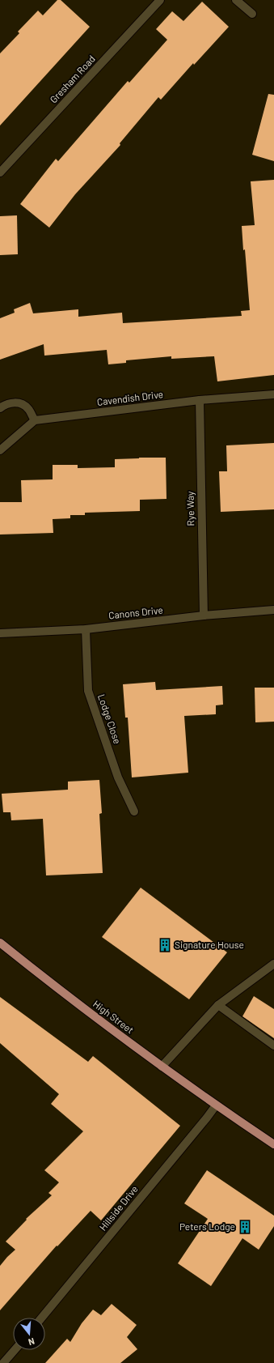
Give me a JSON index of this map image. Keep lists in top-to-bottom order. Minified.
{"streets":{"main road":["High Street"],"street":["Gresham Road","Cavendish Drive","Rye Way","Canons Drive","Lodge Close","Hillside Drive"]},"crossings":[["Cavendish Drive","Rye Way"],["Rye Way","Canons Drive"],["Canons Drive","Lodge Close"],["High Street","Hillside Drive"]],"places":{"building":["Signature House","Peters Lodge"]},"north":"bottom"}
